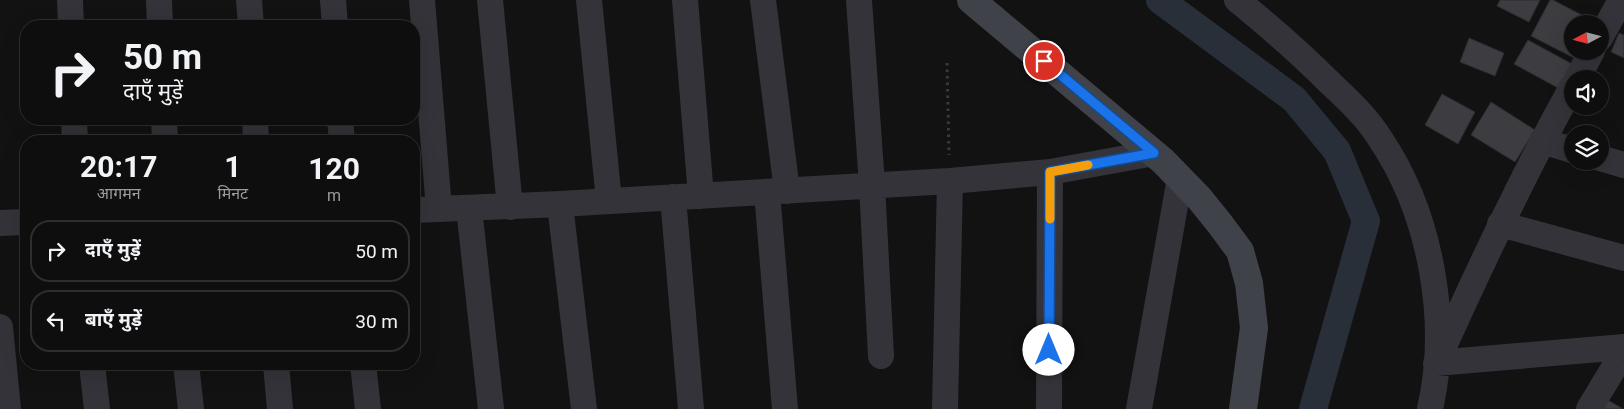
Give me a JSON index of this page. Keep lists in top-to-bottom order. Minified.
{"north":"left","page":{"turn":["50 m","दाएँ मुड़ें"],"eta":["20:17","आगमन","1","मिनट","120","m"],"list":[{"name":"दाएँ मुड़ें","value":"50 m"},{"name":"बाएँ मुड़ें","value":"30 m"}]}}
